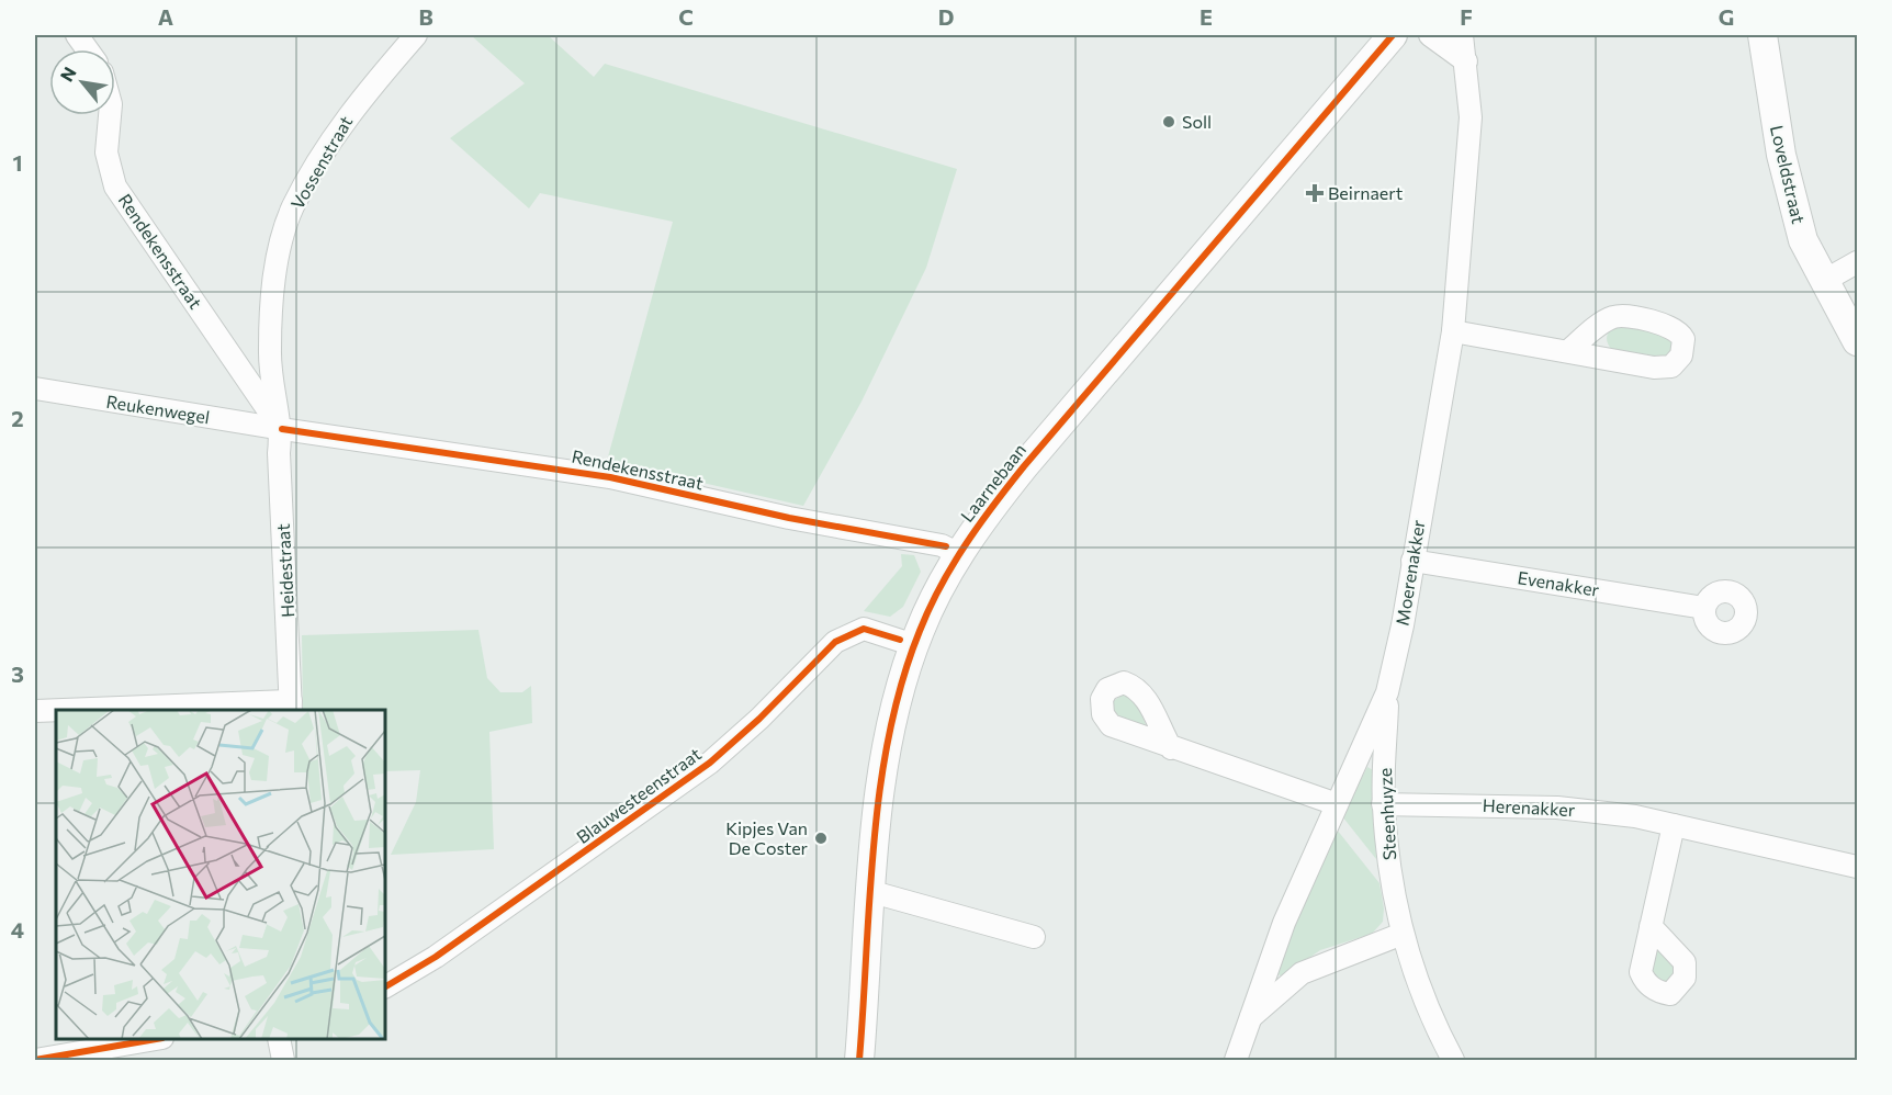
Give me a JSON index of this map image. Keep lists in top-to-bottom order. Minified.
{"streets":{"street":["Vossenstraat","Loveldstraat","Rendekensstraat","Reukenwegel","Laarnebaan","Heidestraat","Moerenakker","Evenakker","Blauwesteenstraat","Herenakker","Steenhuyze"]},"crossings":[["Vossenstraat","Rendekensstraat"],["Vossenstraat","Reukenwegel"],["Vossenstraat","Heidestraat"],["Rendekensstraat","Reukenwegel"],["Rendekensstraat","Laarnebaan"],["Rendekensstraat","Heidestraat"],["Reukenwegel","Heidestraat"],["Laarnebaan","Blauwesteenstraat"],["Moerenakker","Evenakker"],["Moerenakker","Steenhuyze"],["Herenakker","Steenhuyze"]],"places":{"other":["Soll","Kipjes Van De Coster"],"health":["Beirnaert"]},"north":"top left","grid":{"columns":["A","B","C","D","E","F","G"],"rows":["1","2","3","4"]}}
